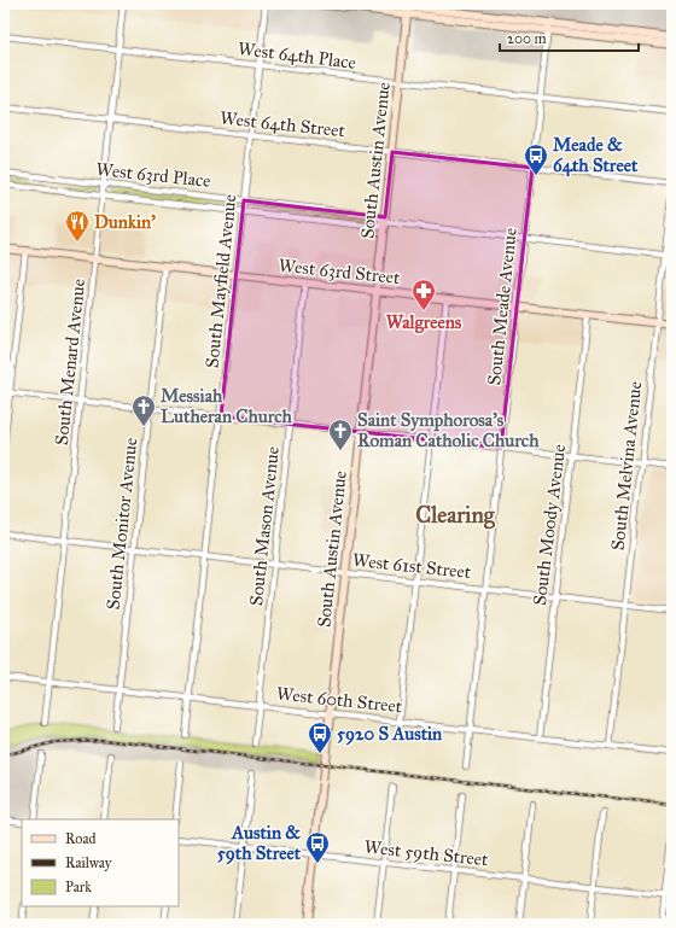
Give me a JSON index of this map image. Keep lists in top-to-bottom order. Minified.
{"streets":{"street":["West 64th Place","West 64th Street","South Austin Avenue","West 63rd Place","West 63rd Street","South Mayfield Avenue","South Meade Avenue","South Menard Avenue","South Melvina Avenue","South Monitor Avenue","South Moody Avenue","South Mason Avenue","West 61st Street","West 60th Street","West 59th Street"]},"crossings":[["West 64th Place","South Austin Avenue"],["West 64th Place","South Mayfield Avenue"],["West 64th Place","South Meade Avenue"],["West 64th Place","South Menard Avenue"],["West 64th Street","South Austin Avenue"],["West 64th Street","South Mayfield Avenue"],["West 64th Street","South Meade Avenue"],["West 64th Street","South Menard Avenue"],["South Austin Avenue","West 63rd Place"],["South Austin Avenue","West 63rd Street"],["South Austin Avenue","West 61st Street"],["South Austin Avenue","West 60th Street"],["South Austin Avenue","West 59th Street"],["West 63rd Place","South Mayfield Avenue"],["West 63rd Place","South Meade Avenue"],["West 63rd Place","South Menard Avenue"],["West 63rd Place","South Melvina Avenue"],["West 63rd Street","South Mayfield Avenue"],["West 63rd Street","South Meade Avenue"],["West 63rd Street","South Menard Avenue"],["West 63rd Street","South Melvina Avenue"],["West 63rd Street","South Monitor Avenue"],["West 63rd Street","South Moody Avenue"],["West 63rd Street","South Mason Avenue"],["South Mayfield Avenue","West 61st Street"],["South Mayfield Avenue","West 60th Street"],["South Meade Avenue","West 61st Street"],["South Meade Avenue","West 60th Street"],["South Menard Avenue","West 61st Street"],["South Menard Avenue","West 60th Street"],["South Melvina Avenue","West 61st Street"],["South Melvina Avenue","West 60th Street"],["South Monitor Avenue","West 61st Street"],["South Monitor Avenue","West 60th Street"],["South Moody Avenue","West 61st Street"],["South Moody Avenue","West 60th Street"],["South Mason Avenue","West 61st Street"],["South Mason Avenue","West 60th Street"]],"districts":["Clearing"],"places":{"bus stop":["Meade & 64th Street","5920 S Austin","Austin & 59th Street"],"restaurant":["Dunkin'"],"pharmacy":["Walgreens"],"church":["Messiah Lutheran Church","Saint Symphorosa's Roman Catholic Church"]},"legend":["Road","Railway","Park"],"scale_bar":"200 m"}
